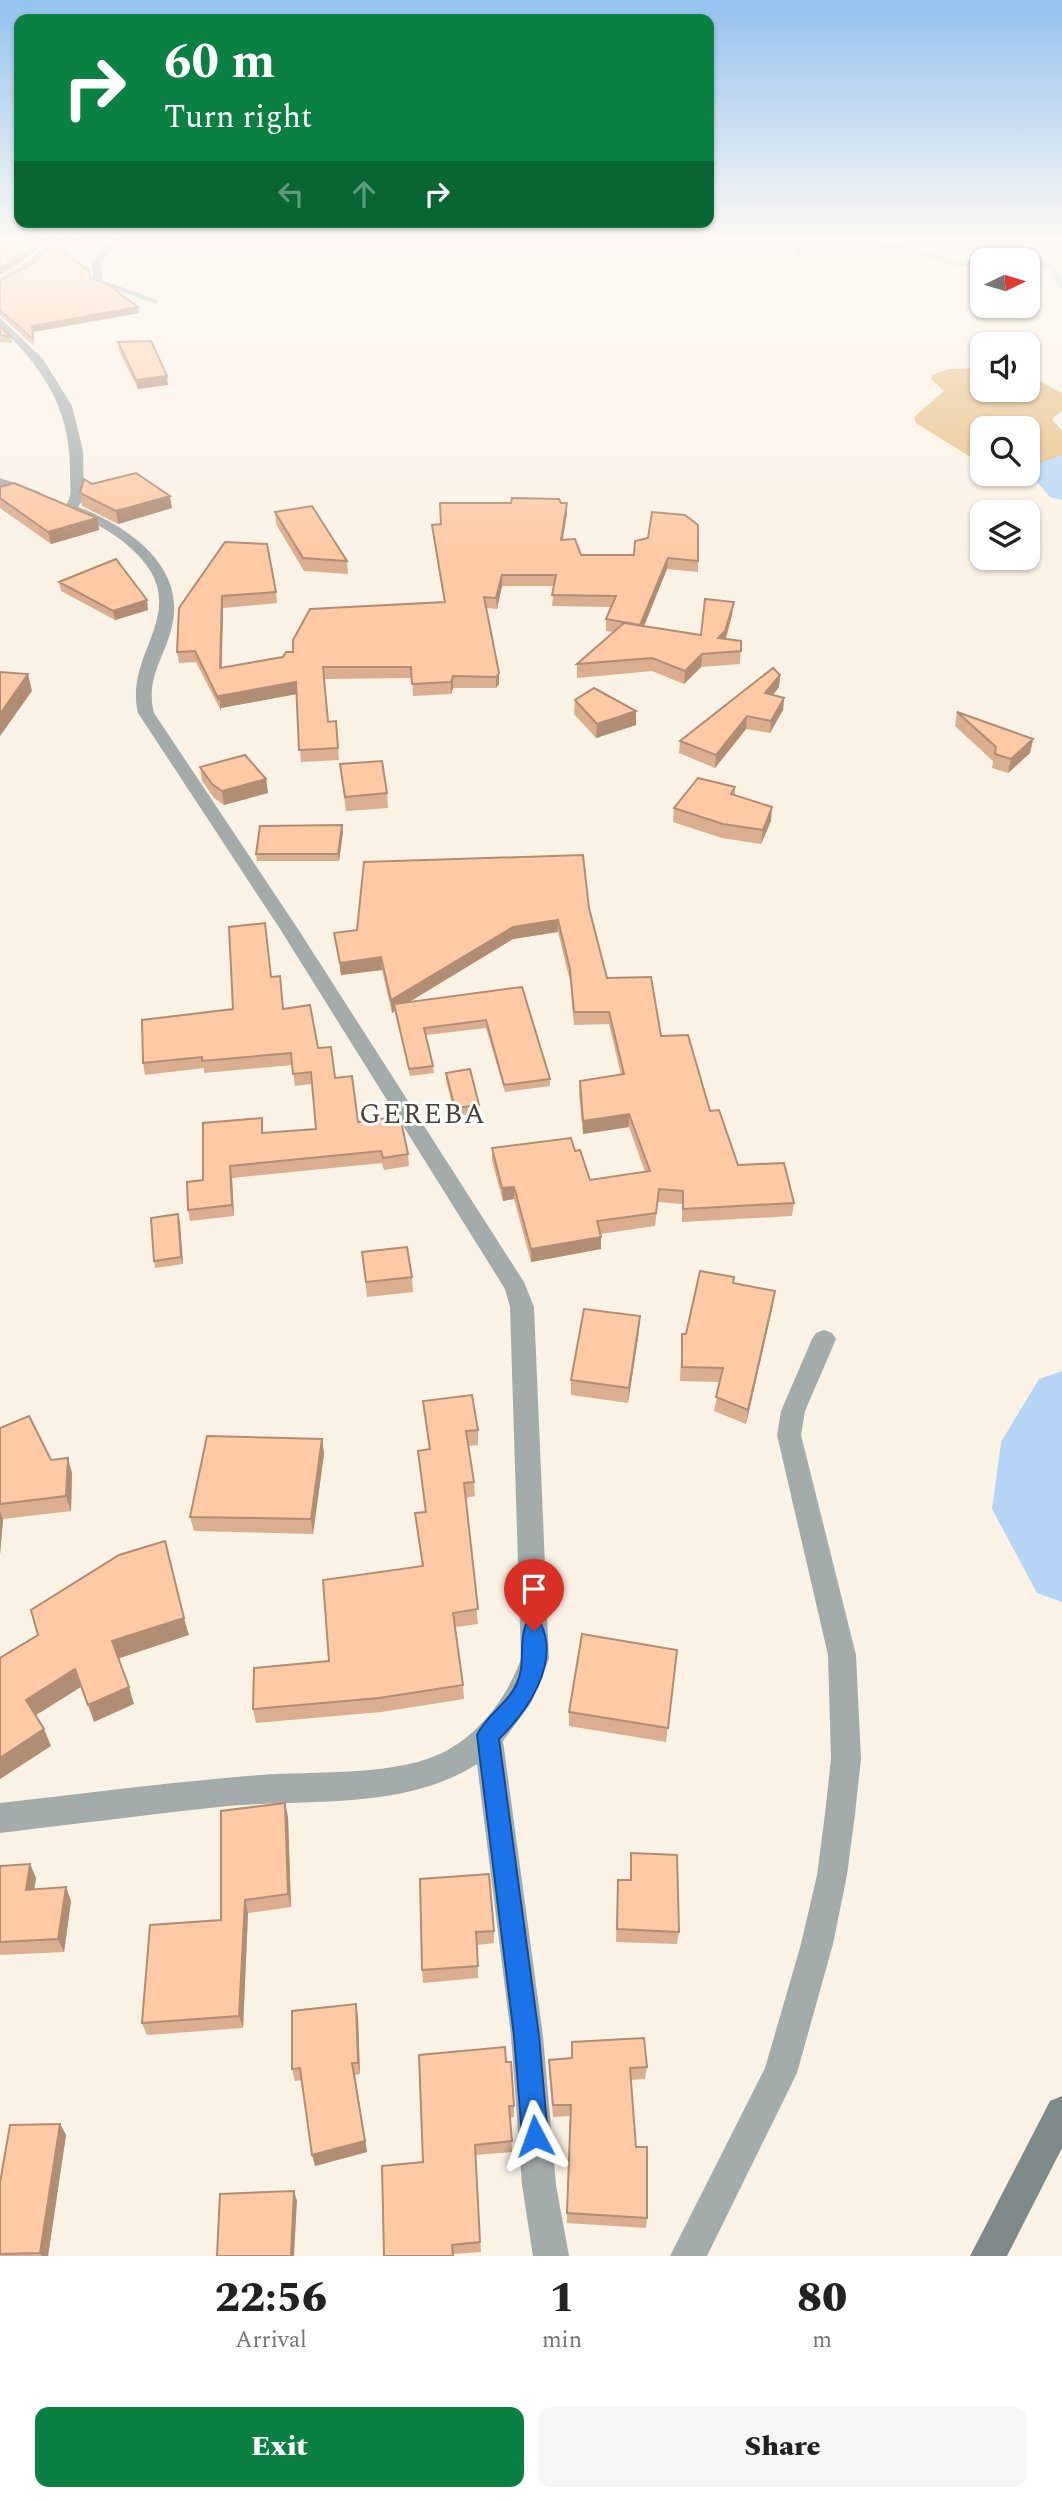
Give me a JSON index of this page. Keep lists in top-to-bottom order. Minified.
{"districts":["GEREBA"],"north":"right","page":{"turn":["60 m","Turn right"],"eta":["22:56","Arrival","1","min","80","m"],"buttons":["Exit","Share"]}}
